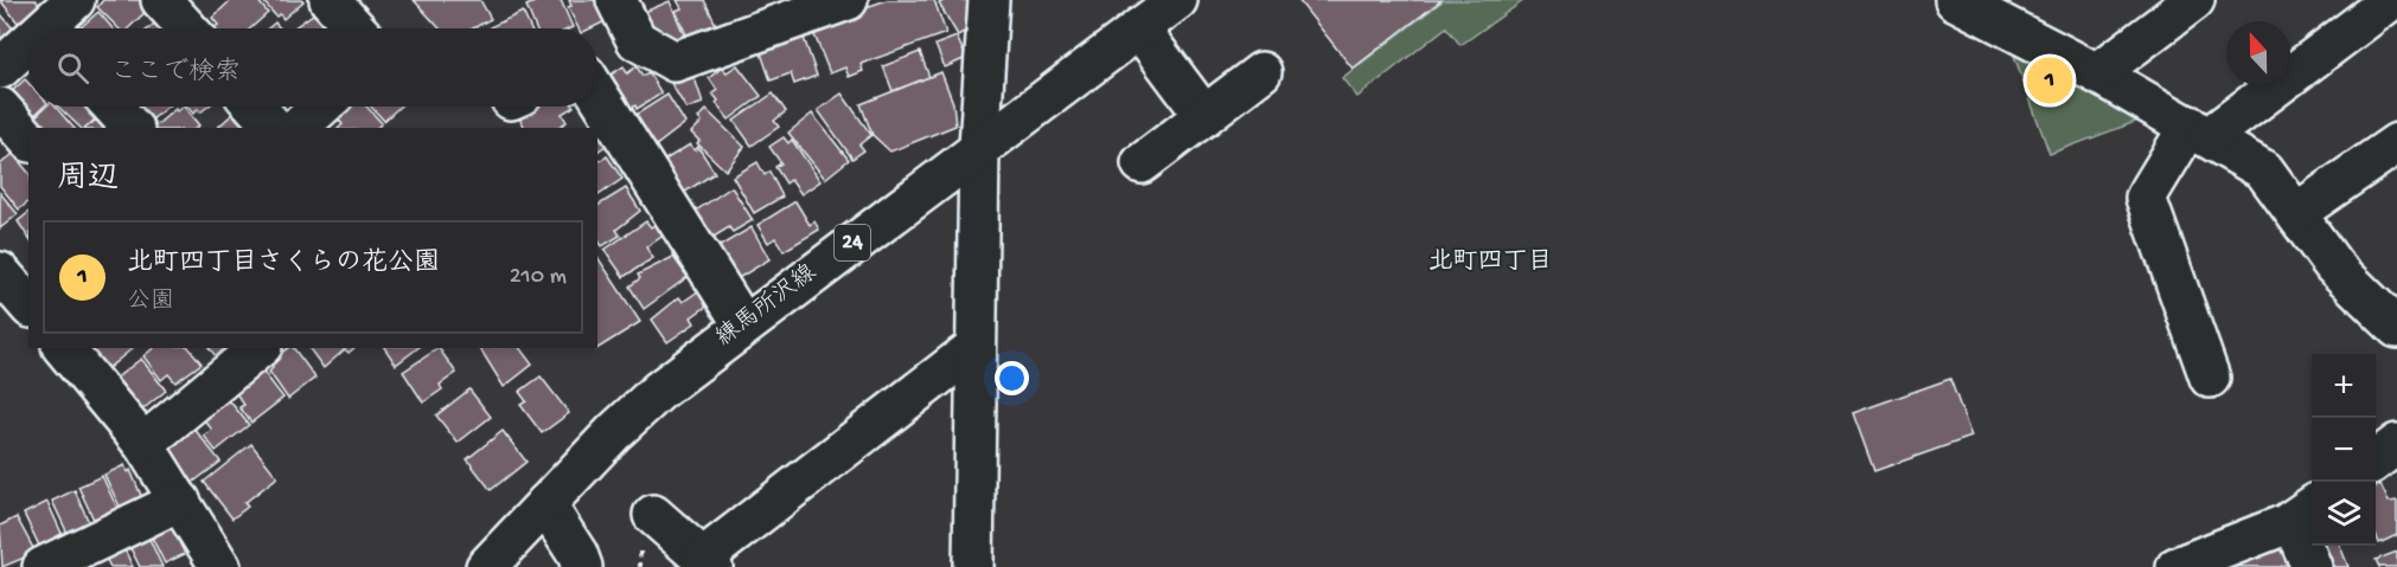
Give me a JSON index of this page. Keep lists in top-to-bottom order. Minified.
{"streets":{"street":["24","練馬所沢線"]},"districts":["北町四丁目"],"north":"top","page":{"search":"ここで検索","pins":"1","heading":"周辺","list":[{"mark":"1","name":"北町四丁目さくらの花公園","note":"公園","value":"210 m"}],"map_buttons":["+","−"]}}
